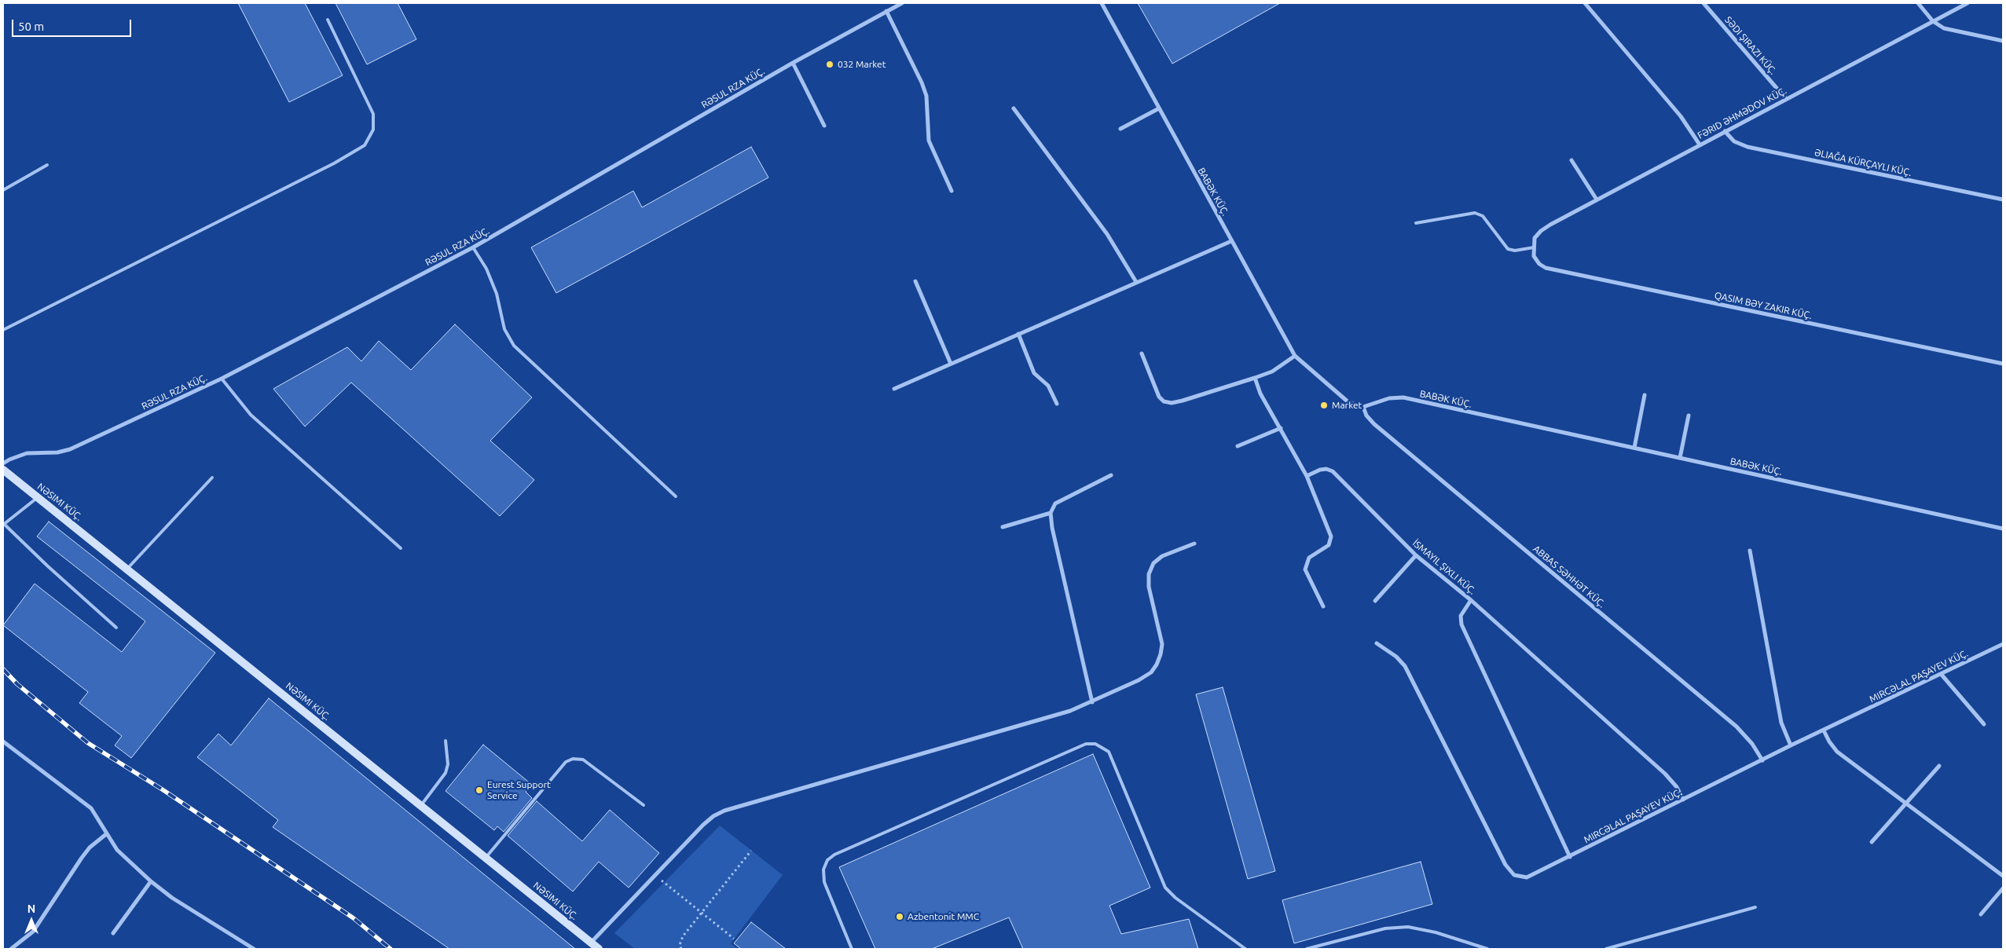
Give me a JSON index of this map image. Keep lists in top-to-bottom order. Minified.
{"streets":{"street":["SƏDI ŞIRAZI KÜÇ.","RƏSUL RZA KÜÇ.","FƏRID ƏHMƏDOV KÜÇ.","BABƏK KÜÇ.","NƏSIMI KÜÇ.","ABBAS SƏHHƏT KÜÇ.","MIRCƏLAL PAŞAYEV KÜÇ."]},"crossings":[["SƏDI ŞIRAZI KÜÇ.","FƏRID ƏHMƏDOV KÜÇ."],["BABƏK KÜÇ.","ABBAS SƏHHƏT KÜÇ."],["ABBAS SƏHHƏT KÜÇ.","MIRCƏLAL PAŞAYEV KÜÇ."]],"places":["032 Market","Market","Eurest Support Service","Azbentonit MMC"],"scale_bar":"50 m","north":"top"}
